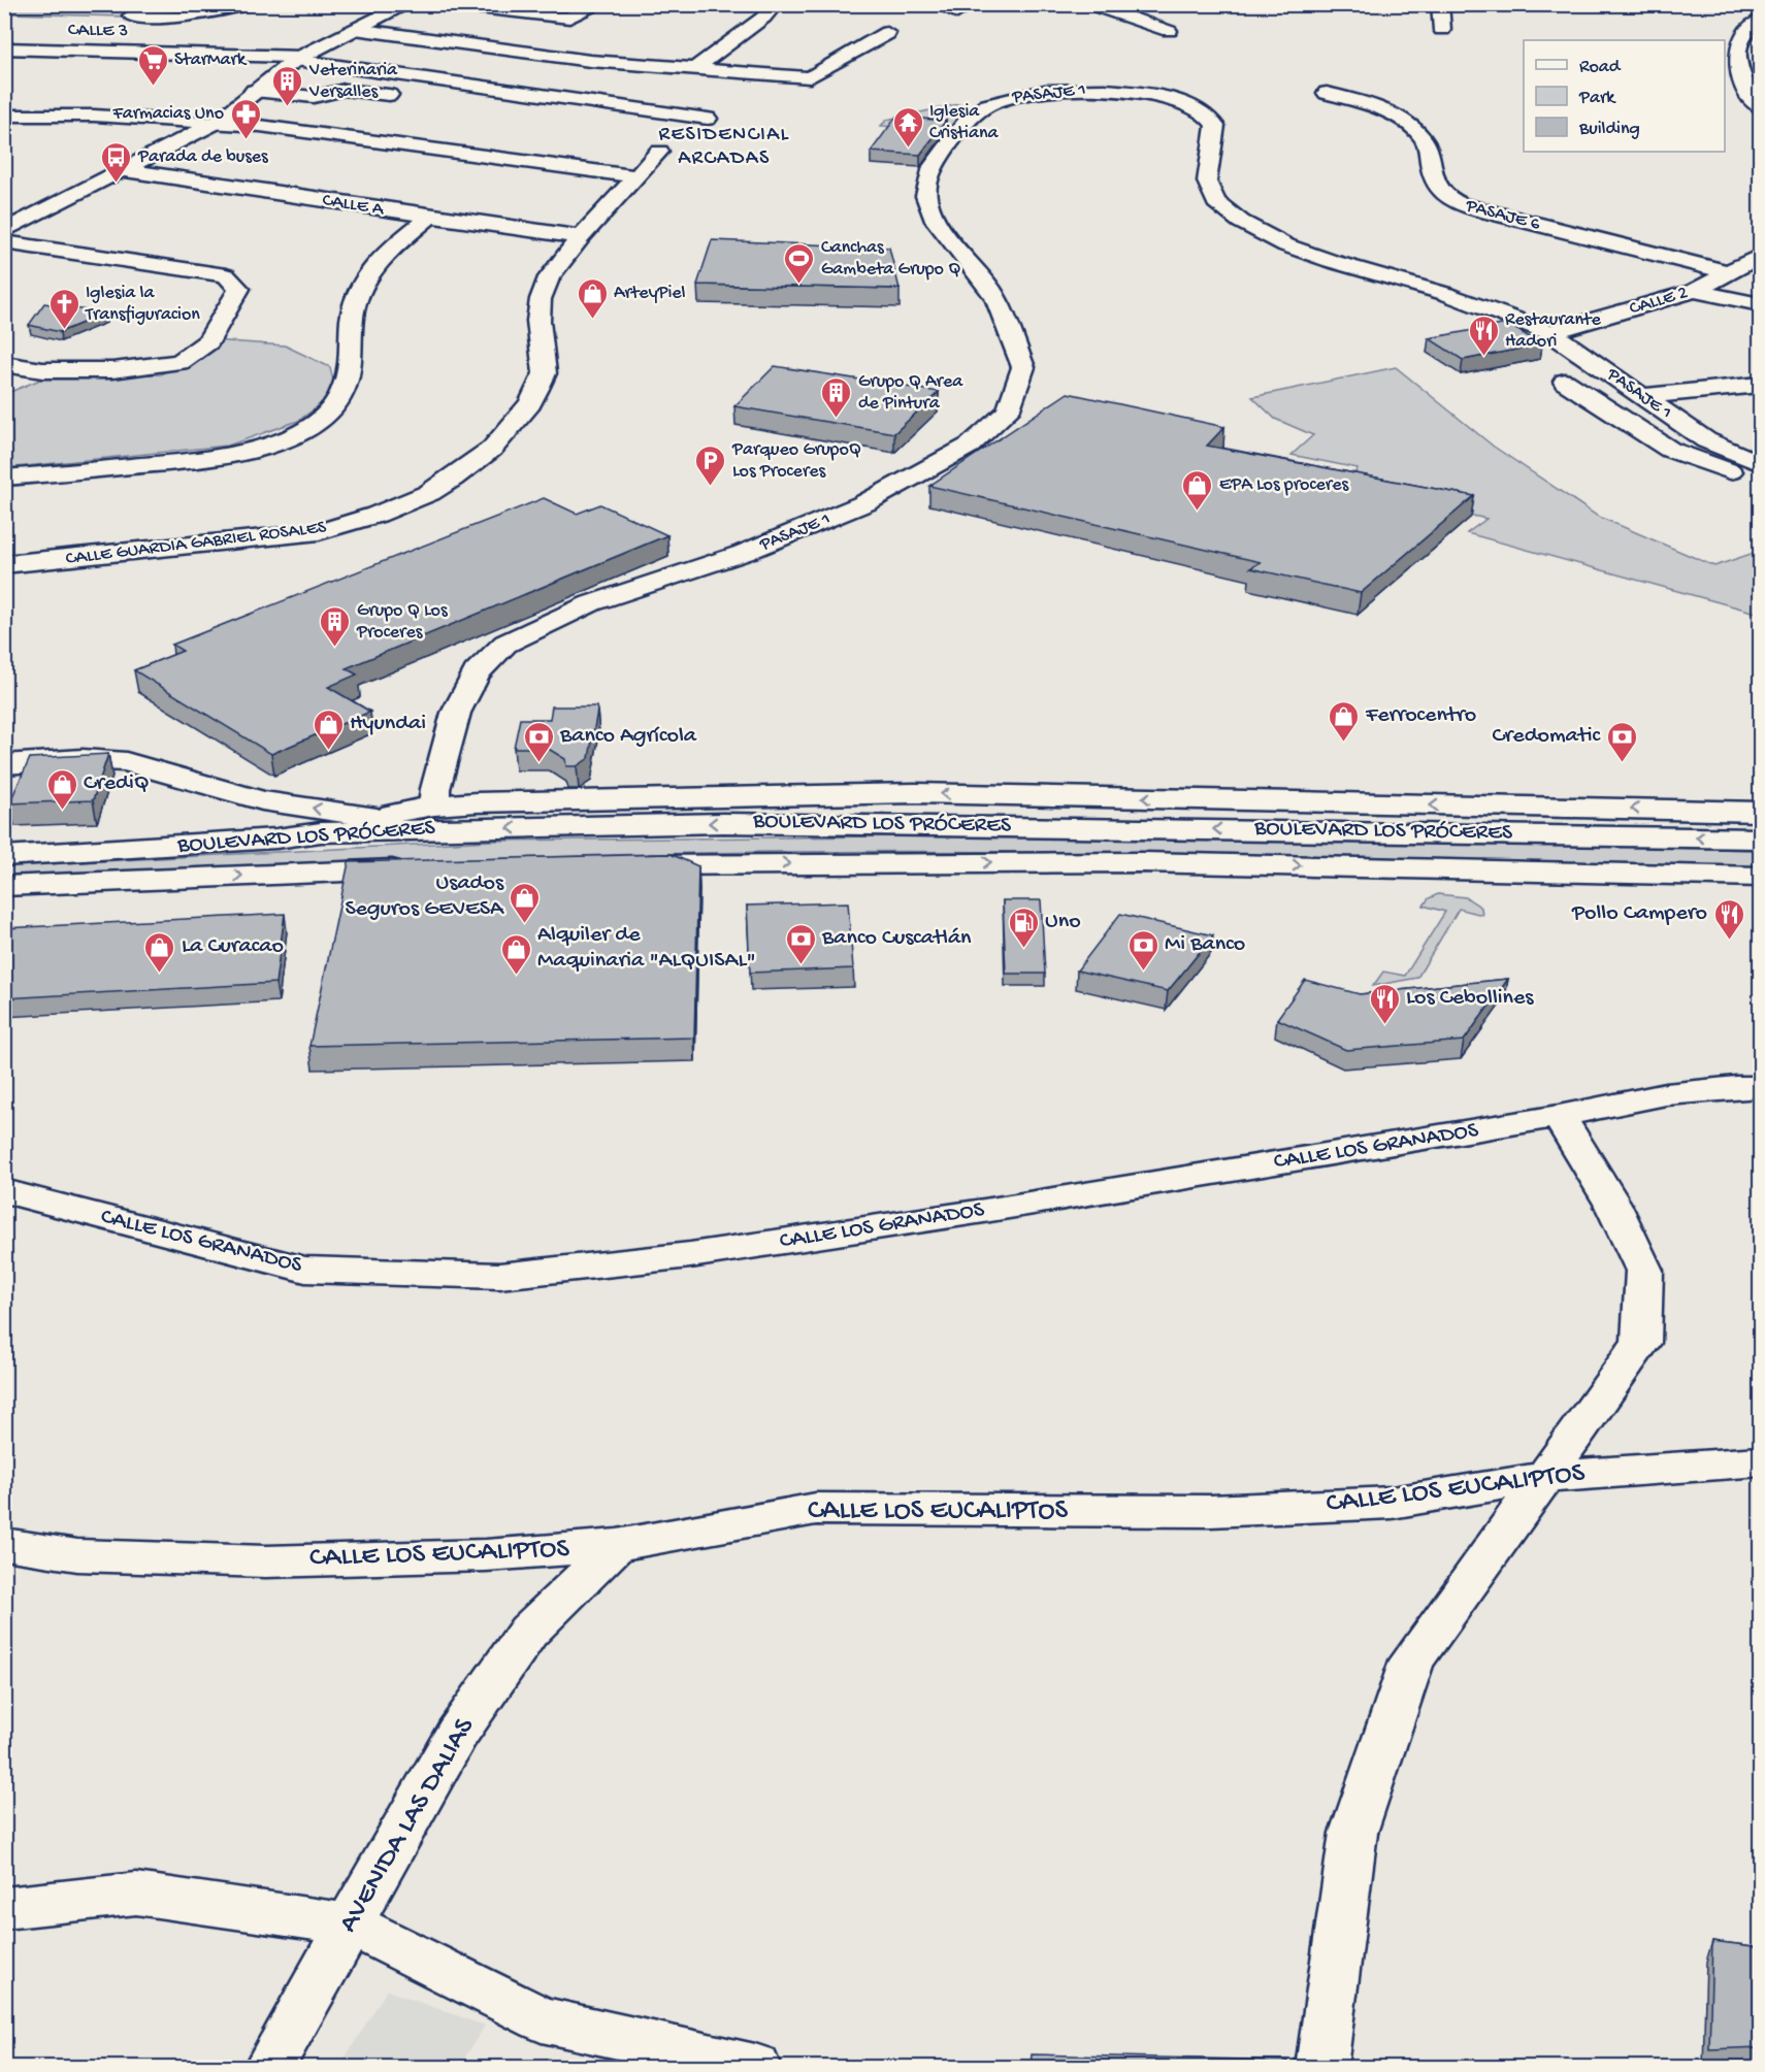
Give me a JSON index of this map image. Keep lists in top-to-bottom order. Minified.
{"streets":{"main road":["CALLE 3","PASAJE 1","CALLE A","PASAJE 6","CALLE 2","CALLE GUARDIA GABRIEL ROSALES","BOULEVARD LOS PRÓCERES","CALLE LOS GRANADOS","CALLE LOS EUCALIPTOS","AVENIDA LAS DALIAS"]},"crossings":[["PASAJE 1","CALLE 2"],["CALLE A","CALLE GUARDIA GABRIEL ROSALES"],["PASAJE 6","CALLE 2"],["CALLE LOS EUCALIPTOS","AVENIDA LAS DALIAS"]],"districts":["RESIDENCIAL ARCADAS"],"places":{"supermarket":["StarMark"],"building":["Veterinaria Versalles","Grupo Q Area de Pintura","Grupo Q Los Proceres"],"pharmacy":["Farmacias Uno"],"temple":["Iglesia Cristiana"],"bus stop":["Parada de buses"],"sports":["Canchas Gambeta Grupo Q"],"shop":["ArteyPiel","EPA Los proceres","Ferrocentro","Hyundai","CrediQ","Usados Seguros GEVESA","La Curacao","Alquiler de Maquinaria \"ALQUISAL\""],"church":["Iglesia la Transfiguracion"],"restaurant":["Restaurante Hadori","Pollo Campero","Los Cebollines"],"parking":["Parqueo GrupoQ Los Proceres"],"bank":["Banco Agrícola","Credomatic","Banco Cuscatlán","Mi Banco"],"fuel station":["Uno"]},"legend":["Road","Park","Building"]}
